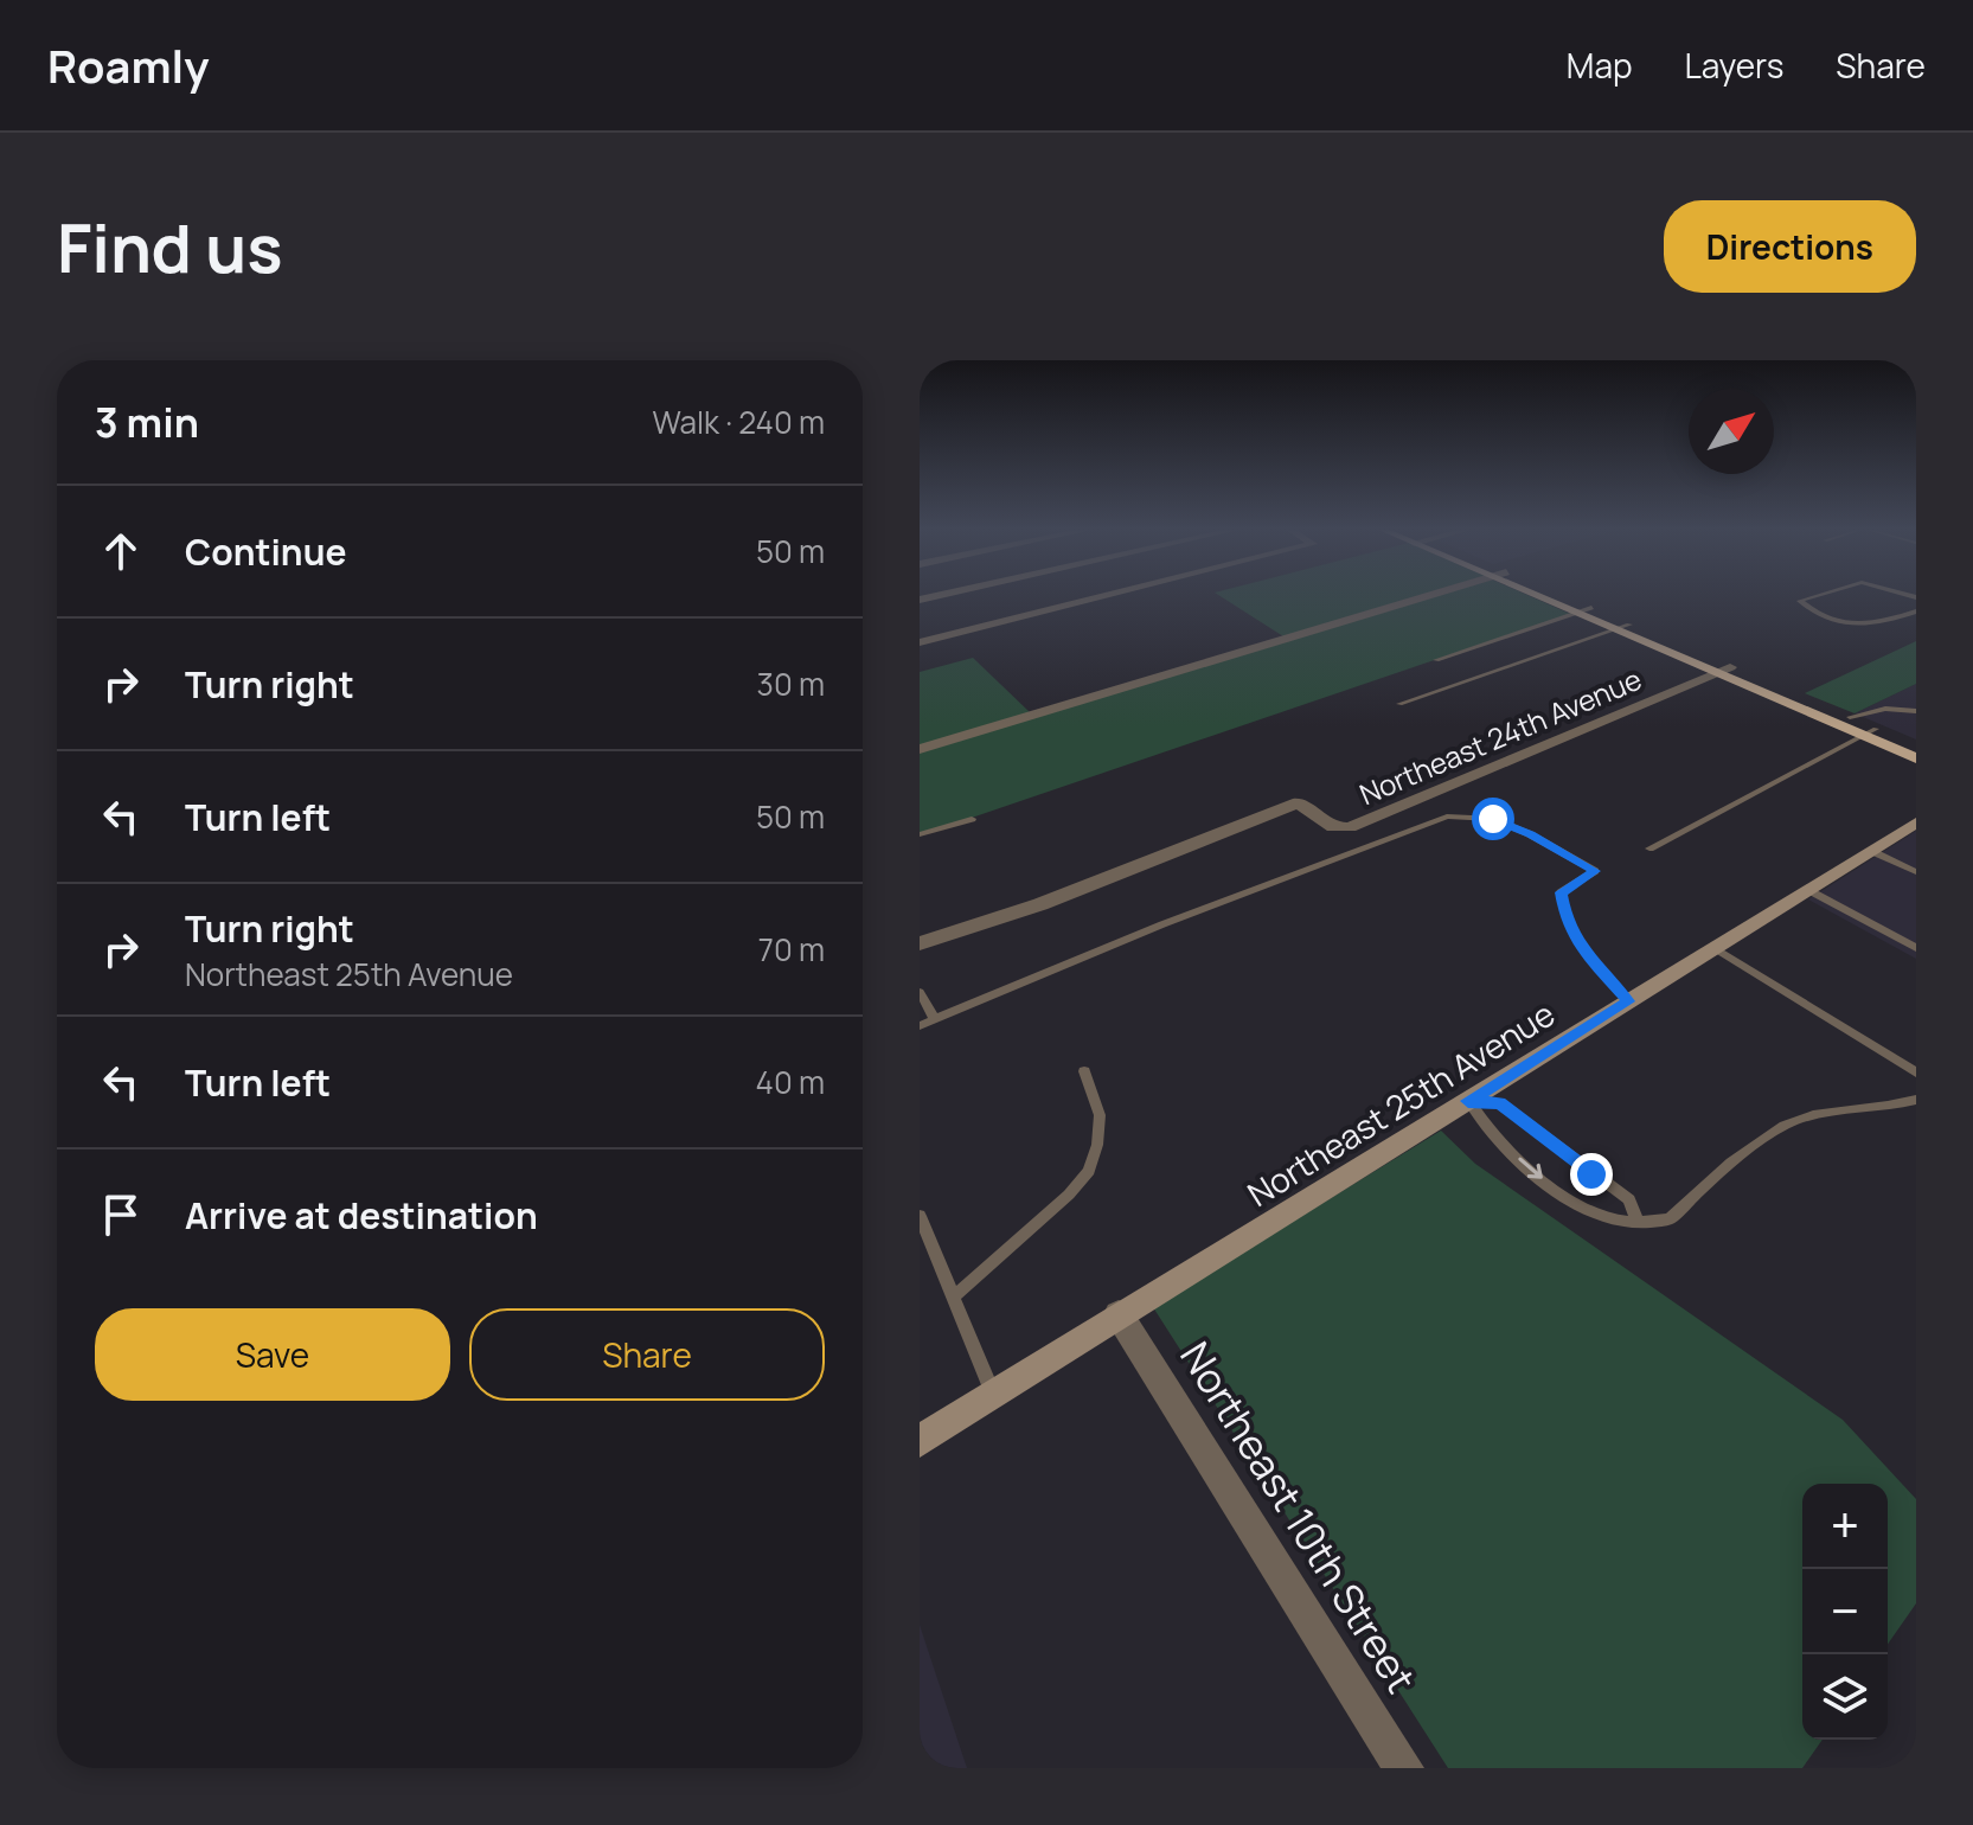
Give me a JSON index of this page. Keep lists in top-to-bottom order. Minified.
{"streets":{"main road":["Northeast 25th Avenue"],"street":["Northeast 24th Avenue","Northeast 10th Street"]},"crossings":[["Northeast 25th Avenue","Northeast 10th Street"]],"north":"top right","page":{"header":"Roamly","nav":["Map","Layers","Share"],"buttons":["Directions",["Save","Share"]],"title":"Find us","heading":["3 min","Walk · 240 m"],"list":[["Continue","50 m"],["Turn right","30 m"],["Turn left","50 m"],["Turn right","Northeast 25th Avenue","70 m"],["Turn left","40 m"],"Arrive at destination"],"map_buttons":["+","−"]}}
